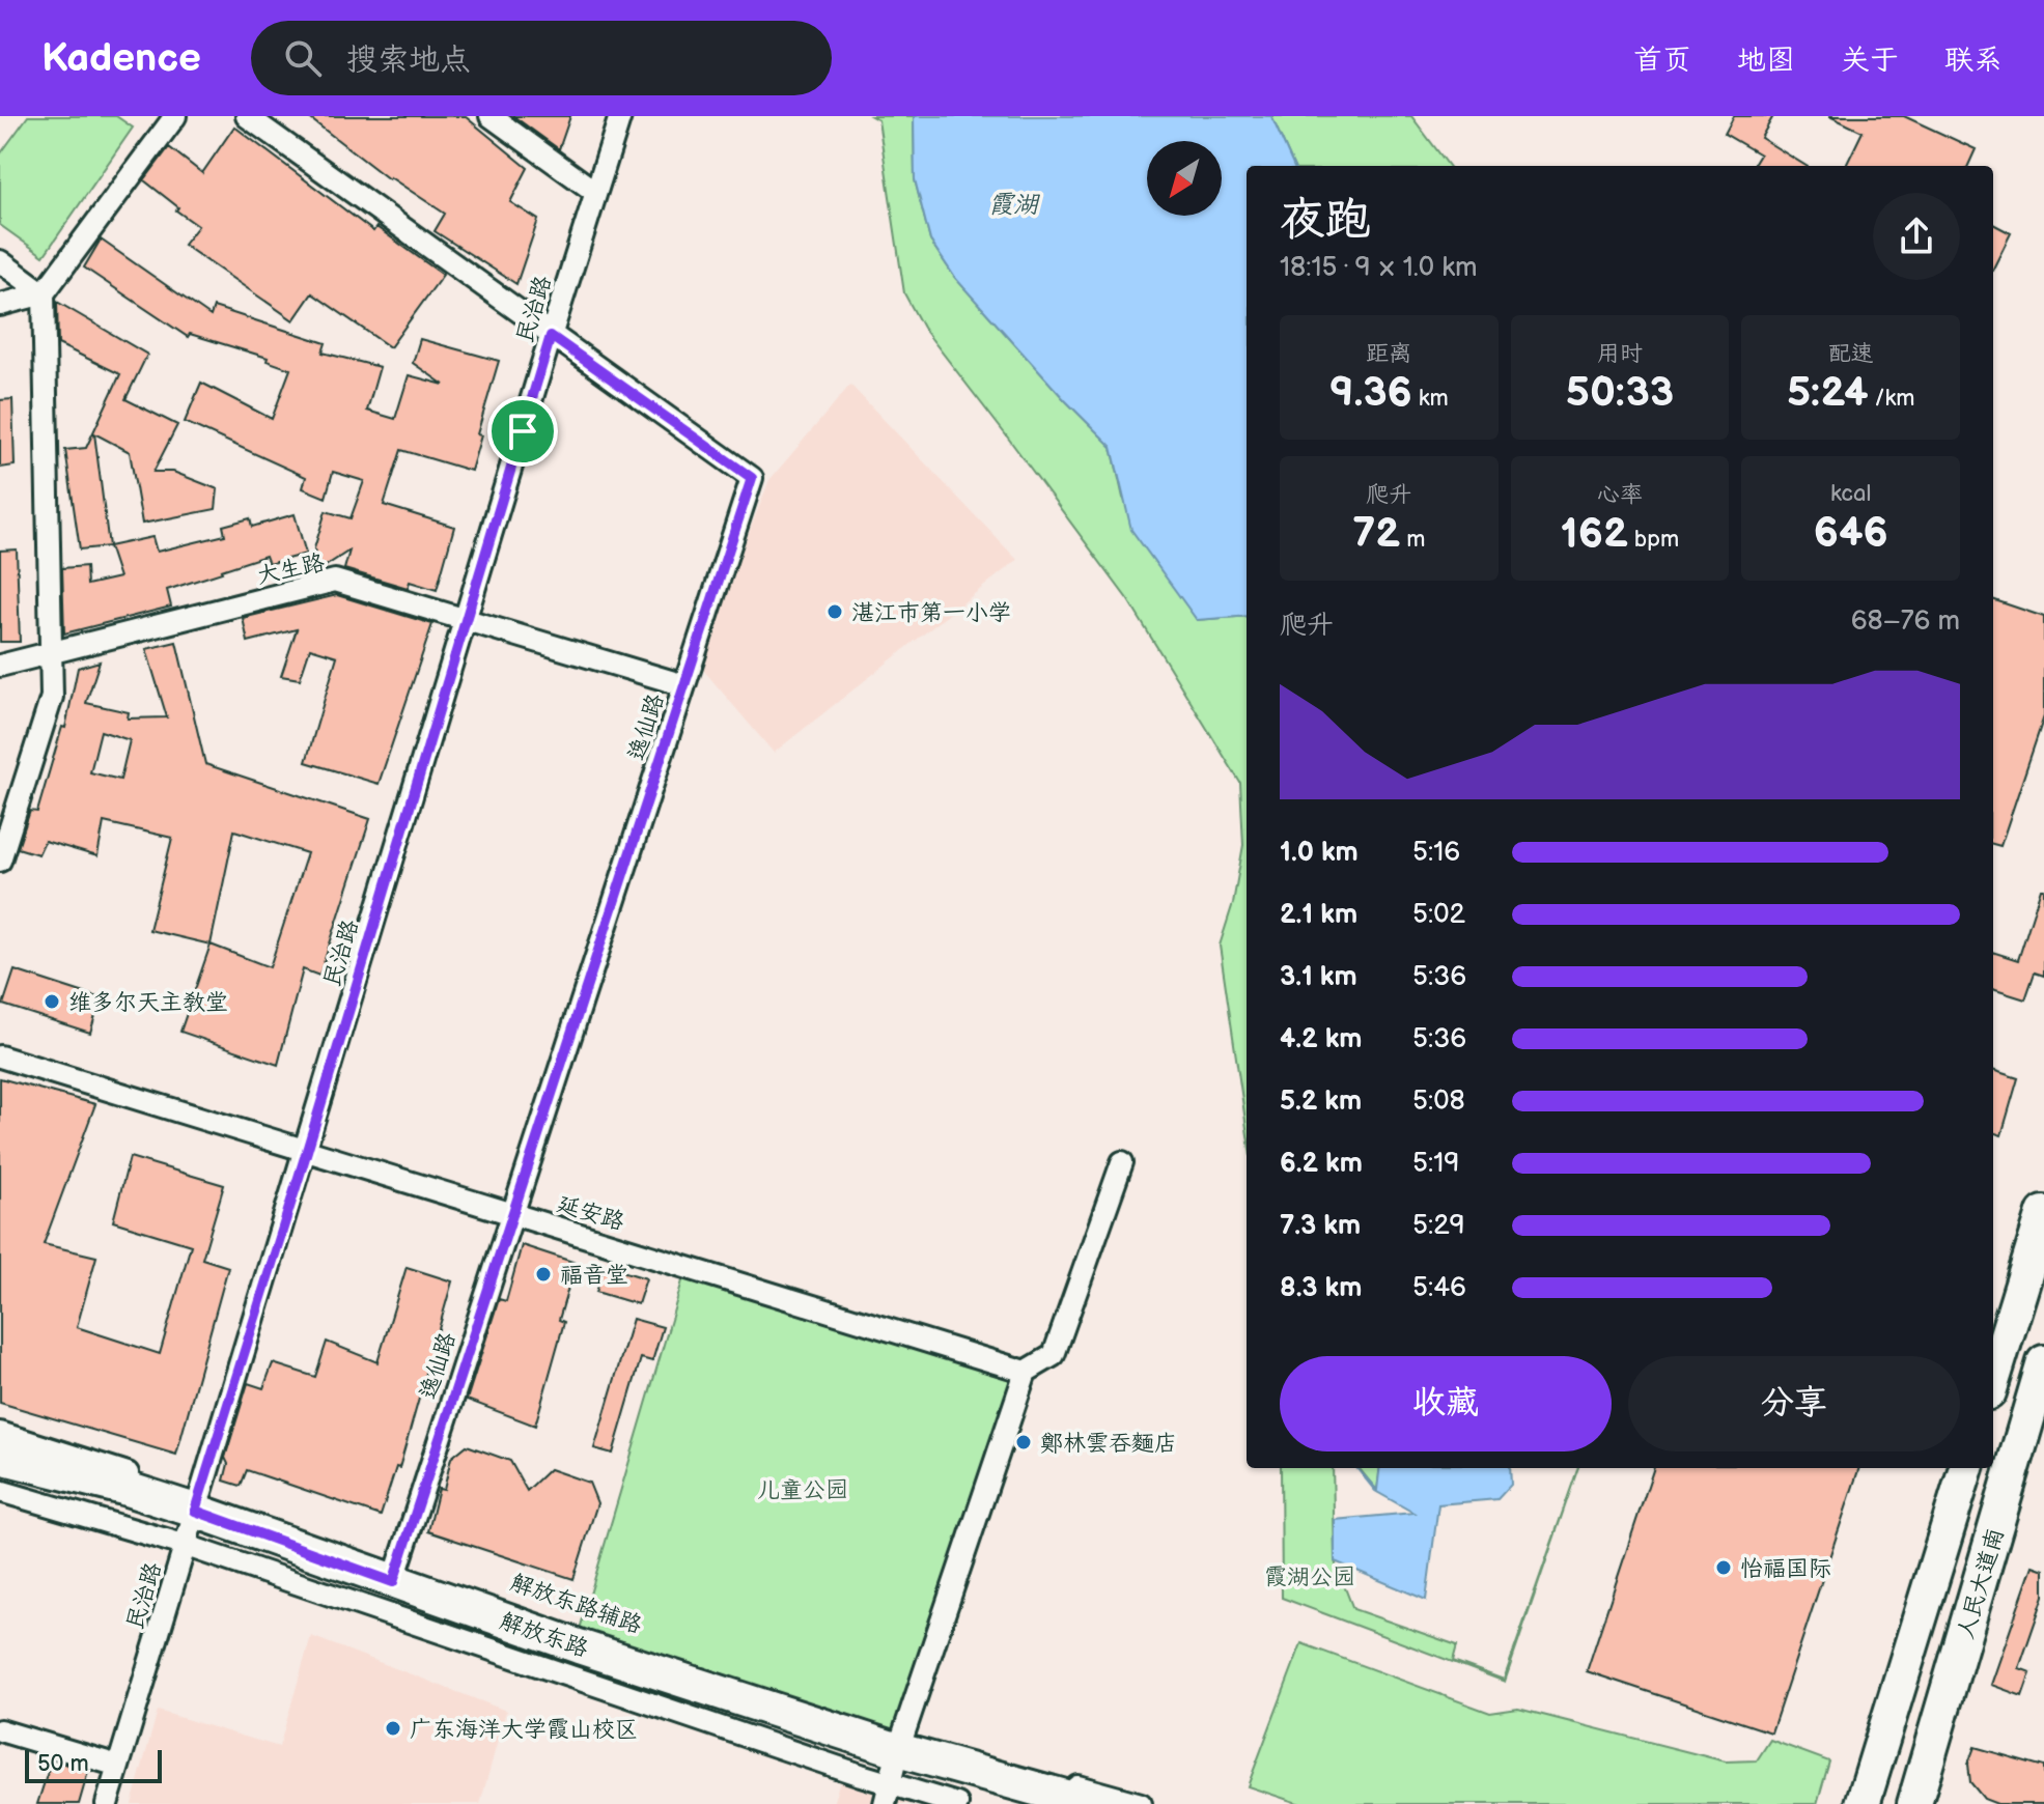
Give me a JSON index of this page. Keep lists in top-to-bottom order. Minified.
{"streets":{"main road":["人民大道南","解放东路"],"street":["民治路","大生路","逸仙路","延安路","解放东路辅路"]},"crossings":[["民治路","大生路"],["民治路","逸仙路"],["民治路","延安路"],["民治路","解放东路"],["大生路","逸仙路"],["逸仙路","延安路"],["逸仙路","解放东路"]],"water":["霞湖"],"parks":["儿童公园","霞湖公园"],"places":["湛江市第一小学","维多尔天主教堂","福音堂","鄭林雲吞麵店","怡福国际","广东海洋大学霞山校区"],"scale_bar":"50 m","north":"bottom left","page":{"header":"Kadence","search":"搜索地点","nav":["首页","地图","关于","联系"],"heading":["夜跑","18:15 · 9 × 1.0 km"],"stats":[["距离","9.36 km"],["用时","50:33"],["配速","5:24 /km"],["爬升","72 m"],["心率","162 bpm"],["kcal","646"]],"chart":["爬升","68–76 m"],"list":[{"name":"1.0 km","note":"5:16"},{"name":"2.1 km","note":"5:02"},{"name":"3.1 km","note":"5:36"},{"name":"4.2 km","note":"5:36"},{"name":"5.2 km","note":"5:08"},{"name":"6.2 km","note":"5:19"},{"name":"7.3 km","note":"5:29"},{"name":"8.3 km","note":"5:46"}],"buttons":["收藏","分享"],"scale":"50 m"}}
